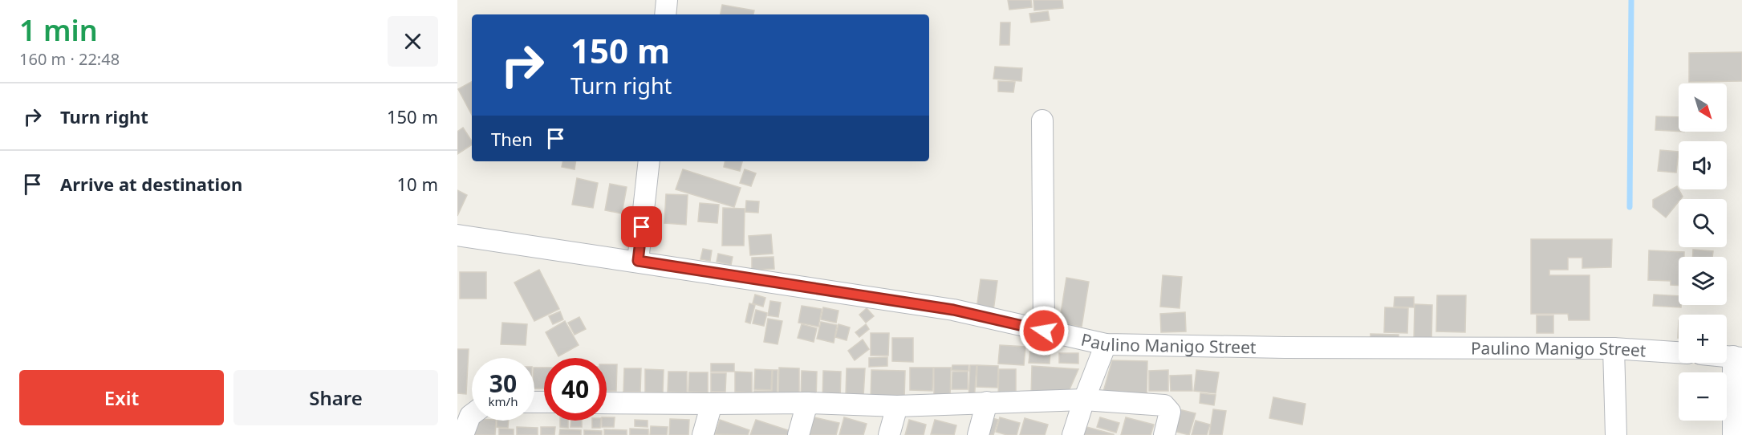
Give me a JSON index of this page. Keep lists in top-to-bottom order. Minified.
{"streets":{"street":["Paulino Manigo Street"]},"north":"bottom right","page":{"heading":["1 min","160 m · 22:48"],"turn":["150 m","Turn right"],"list":[{"name":"Turn right","value":"150 m"},{"name":"Arrive at destination","value":"10 m"}],"map_buttons":["+","−"],"then":"Then","speed":"30 km/h","limit":"40","buttons":["Exit","Share"]}}
